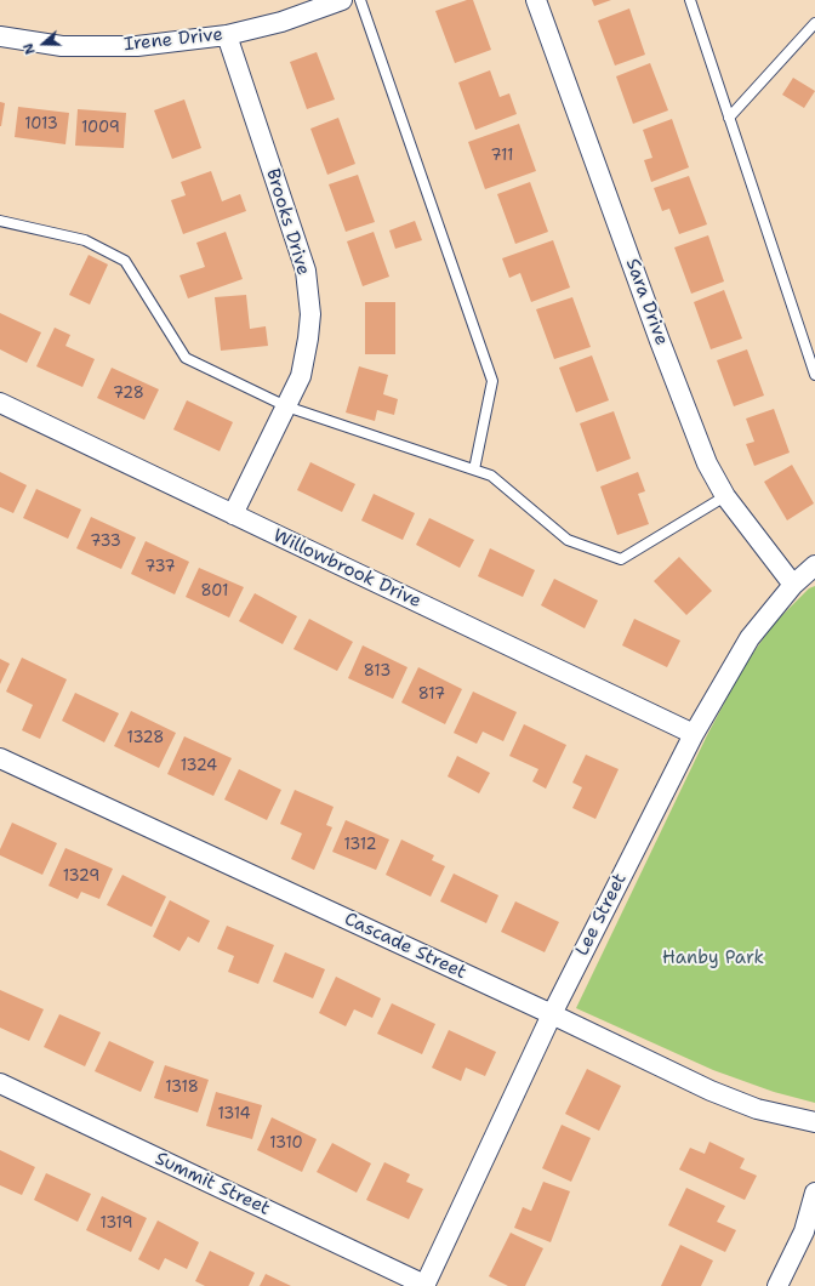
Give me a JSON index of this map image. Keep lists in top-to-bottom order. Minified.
{"streets":{"street":["Irene Drive","Brooks Drive","Sara Drive","Willowbrook Drive","Lee Street","Cascade Street","Summit Street"]},"crossings":[["Irene Drive","Brooks Drive"],["Brooks Drive","Willowbrook Drive"],["Sara Drive","Lee Street"],["Willowbrook Drive","Lee Street"],["Lee Street","Cascade Street"],["Lee Street","Summit Street"]],"parks":["Hanby Park"],"house_numbers":["1013","1009","711","728","733","737","801","813","817","1328","1324","1312","1329","1318","1314","1310","1319"],"north":"left"}
